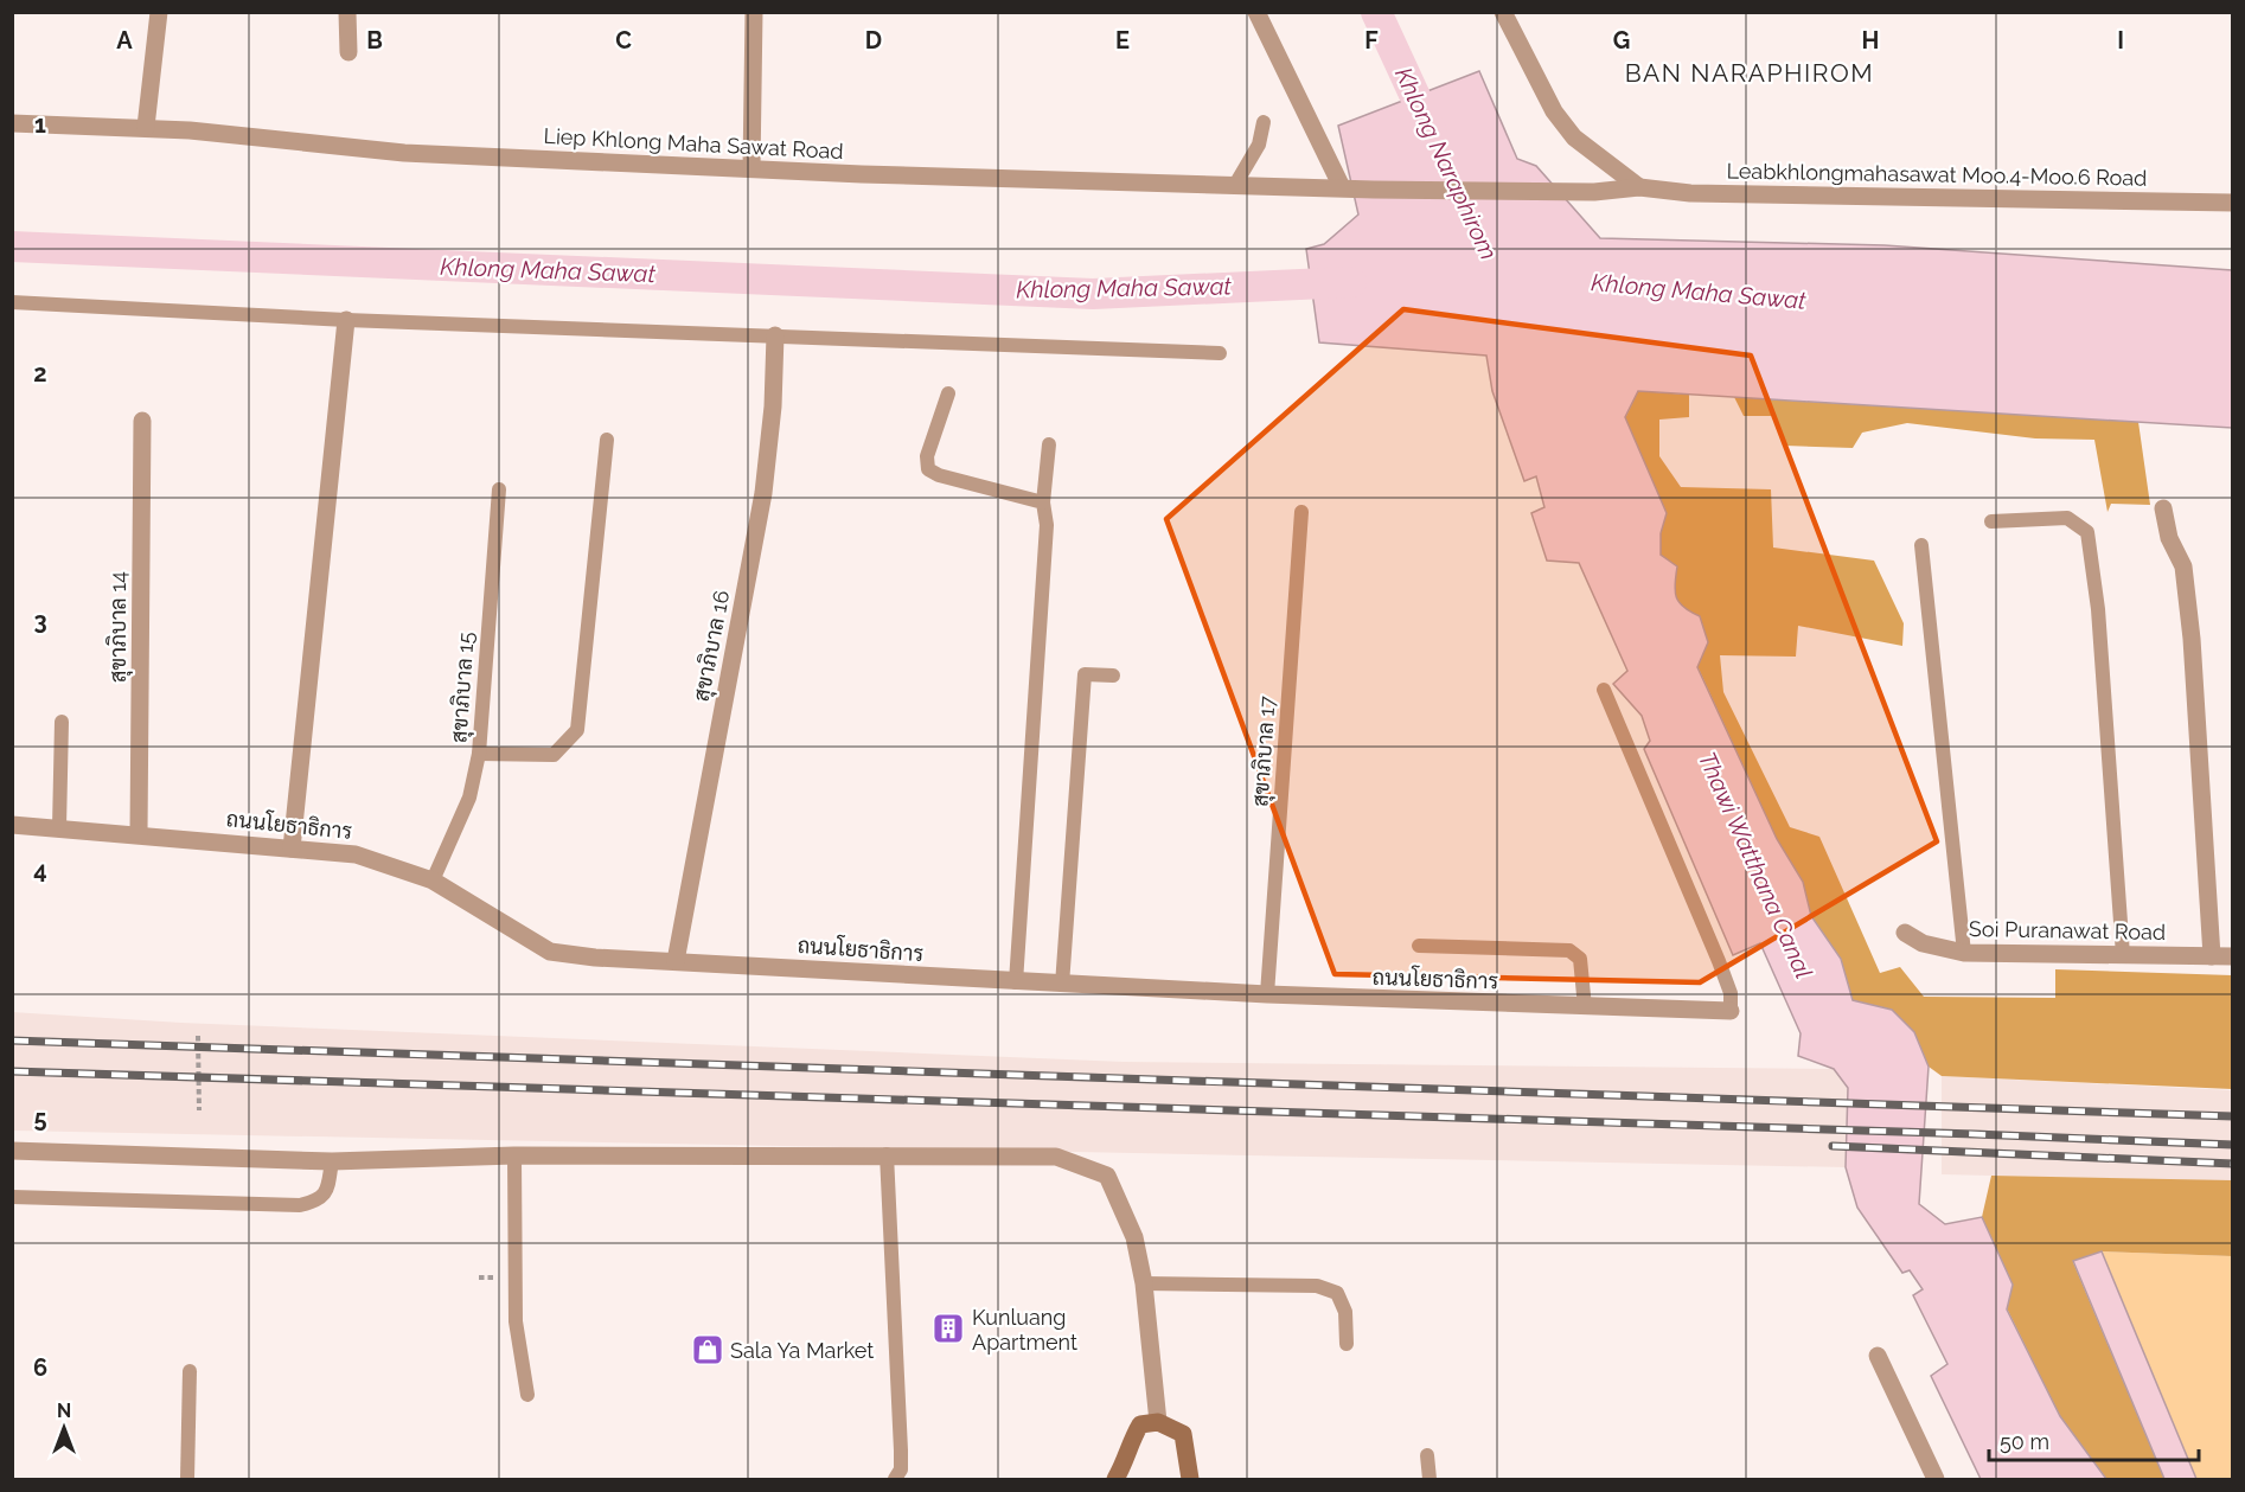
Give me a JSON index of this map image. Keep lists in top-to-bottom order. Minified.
{"streets":{"street":["Liep Khlong Maha Sawat Road","Leabkhlongmahasawat Moo.4-Moo.6 Road","สุขาภิบาล 14","สุขาภิบาล 16","ถนนโยธาธิการ","Soi Puranawat Road"],"lane":["สุขาภิบาล 15","สุขาภิบาล 17"]},"crossings":[["Liep Khlong Maha Sawat Road","Leabkhlongmahasawat Moo.4-Moo.6 Road"],["สุขาภิบาล 14","ถนนโยธาธิการ"],["สุขาภิบาล 16","ถนนโยธาธิการ"],["สุขาภิบาล 15","ถนนโยธาธิการ"],["สุขาภิบาล 17","ถนนโยธาธิการ"]],"districts":["BAN NARAPHIROM"],"water":["Khlong Naraphirom","Khlong Maha Sawat","Thawi Watthana Canal"],"places":{"building":["Kunluang Apartment"],"shop":["Sala Ya Market"]},"scale_bar":"50 m","north":"top","grid":{"columns":["A","B","C","D","E","F","G","H","I"],"rows":["1","2","3","4","5","6"]}}
